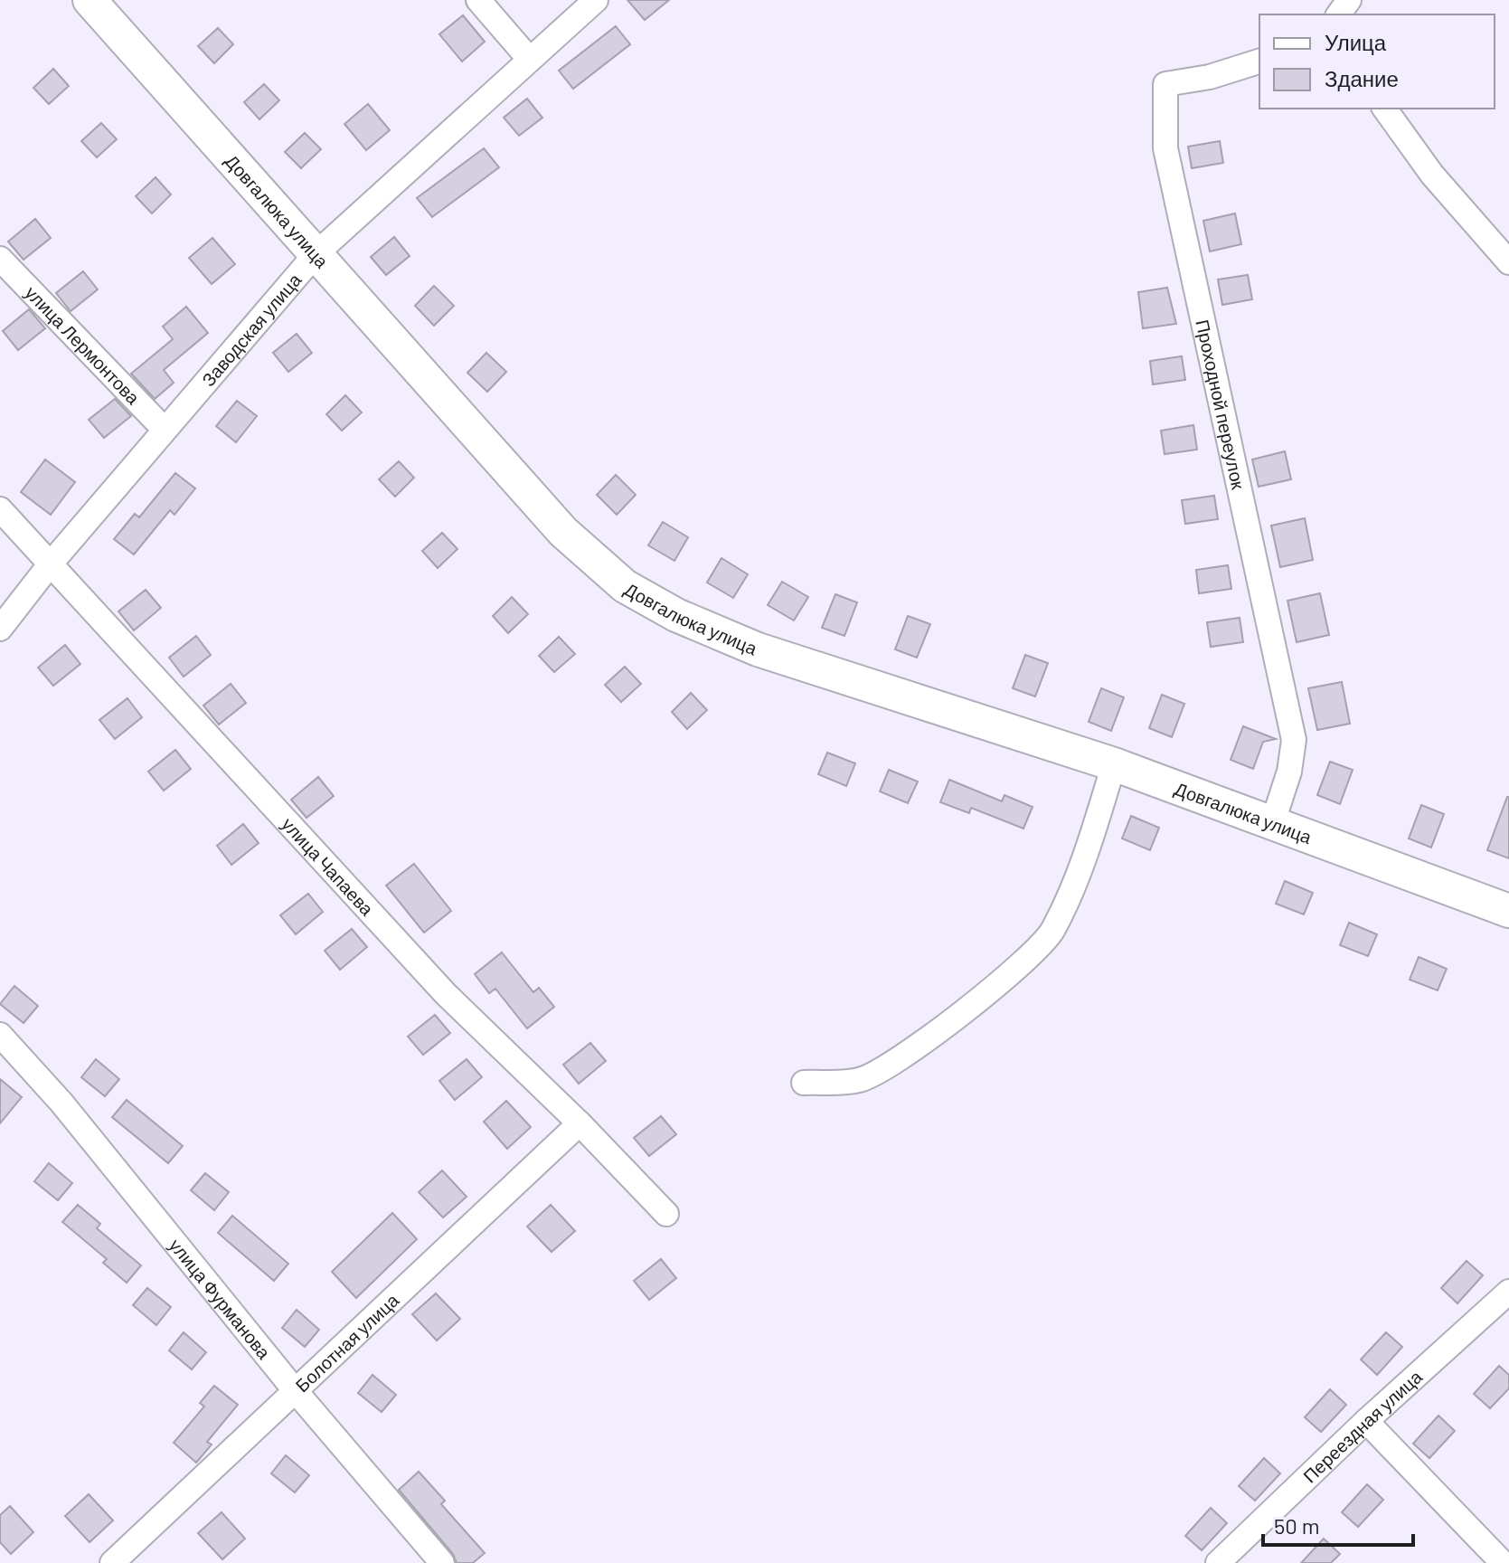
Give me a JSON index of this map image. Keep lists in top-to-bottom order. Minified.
{"streets":{"street":["Довгалюка улица","Заводская улица","улица Лермонтова","Проходной переулок","улица Чапаева","улица Фурманова","Болотная улица","Переездная улица"]},"crossings":[["Довгалюка улица","Заводская улица"],["Довгалюка улица","Проходной переулок"],["Заводская улица","улица Лермонтова"],["Заводская улица","улица Чапаева"],["улица Чапаева","Болотная улица"],["улица Фурманова","Болотная улица"]],"legend":["Улица","Здание"],"scale_bar":"50 m"}
